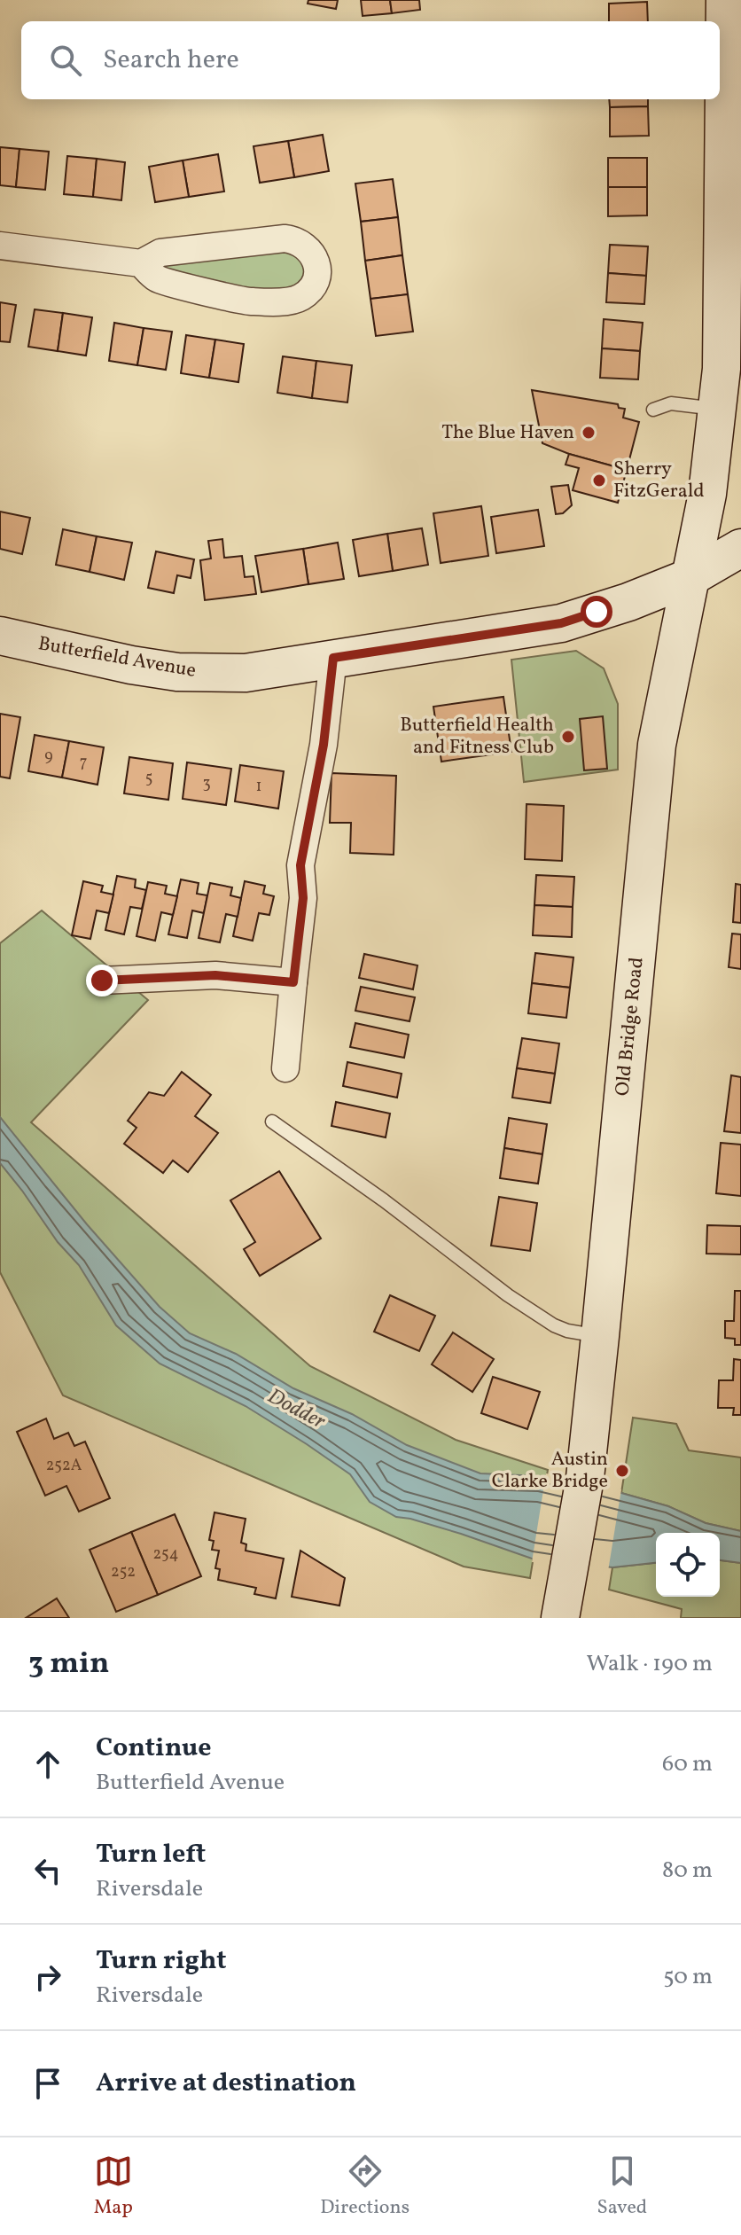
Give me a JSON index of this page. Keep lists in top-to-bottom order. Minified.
{"streets":{"main road":["Butterfield Avenue","Old Bridge Road"]},"crossings":[["Butterfield Avenue","Old Bridge Road"]],"water":["Dodder"],"places":["The Blue Haven","Sherry FitzGerald","Butterfield Health and Fitness Club","Austin Clarke Bridge"],"house_numbers":["9","7","5","3","1","252A","254","252"],"page":{"search":"Search here","heading":["3 min","Walk · 190 m"],"list":[["Continue","Butterfield Avenue","60 m"],["Turn left","Riversdale","80 m"],["Turn right","Riversdale","50 m"],"Arrive at destination"],"nav":["Map","Directions","Saved"]}}
